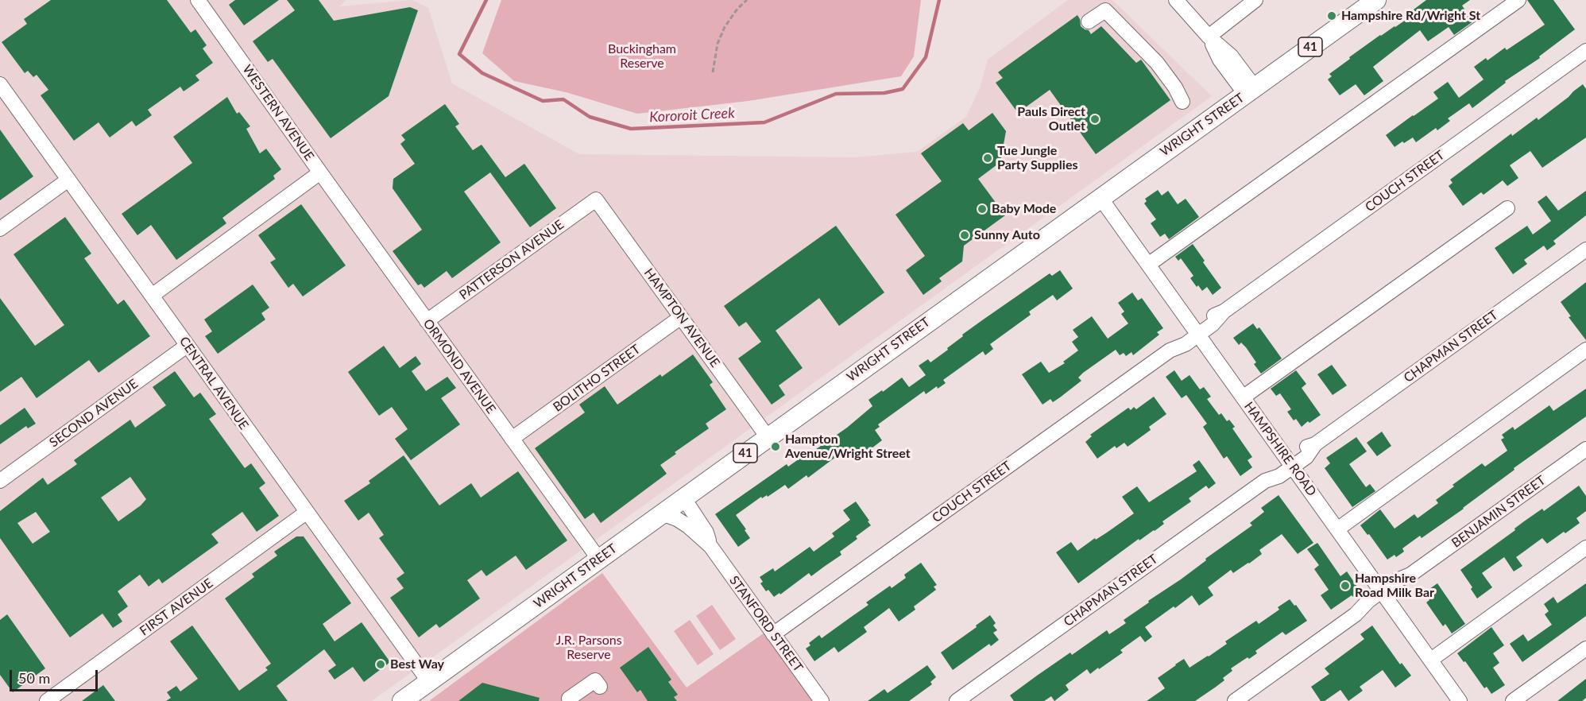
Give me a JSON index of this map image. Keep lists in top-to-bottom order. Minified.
{"streets":{"main road":["41","WRIGHT STREET"],"street":["WESTERN AVENUE","COUCH STREET","PATTERSON AVENUE","HAMPTON AVENUE","CHAPMAN STREET","ORMOND AVENUE","BOLITHO STREET","CENTRAL AVENUE","SECOND AVENUE","HAMPSHIRE ROAD","BENJAMIN STREET","FIRST AVENUE","STANFORD STREET"]},"crossings":[["WESTERN AVENUE","ORMOND AVENUE"],["WESTERN AVENUE","CENTRAL AVENUE"],["WRIGHT STREET","HAMPTON AVENUE"],["WRIGHT STREET","ORMOND AVENUE"],["WRIGHT STREET","CENTRAL AVENUE"],["WRIGHT STREET","HAMPSHIRE ROAD"],["WRIGHT STREET","STANFORD STREET"],["COUCH STREET","HAMPSHIRE ROAD"],["COUCH STREET","STANFORD STREET"],["PATTERSON AVENUE","HAMPTON AVENUE"],["PATTERSON AVENUE","ORMOND AVENUE"],["HAMPTON AVENUE","BOLITHO STREET"],["CHAPMAN STREET","HAMPSHIRE ROAD"],["ORMOND AVENUE","BOLITHO STREET"],["CENTRAL AVENUE","SECOND AVENUE"],["CENTRAL AVENUE","FIRST AVENUE"],["HAMPSHIRE ROAD","BENJAMIN STREET"]],"water":["Kororoit Creek"],"parks":["Buckingham Reserve","J.R. Parsons Reserve"],"places":["Hampshire Rd/Wright St","Pauls Direct Outlet","Tue Jungle Party Supplies","Baby Mode","Sunny Auto","Hampton Avenue/Wright Street","Hampshire Road Milk Bar","Best Way"],"scale_bar":"50 m"}
